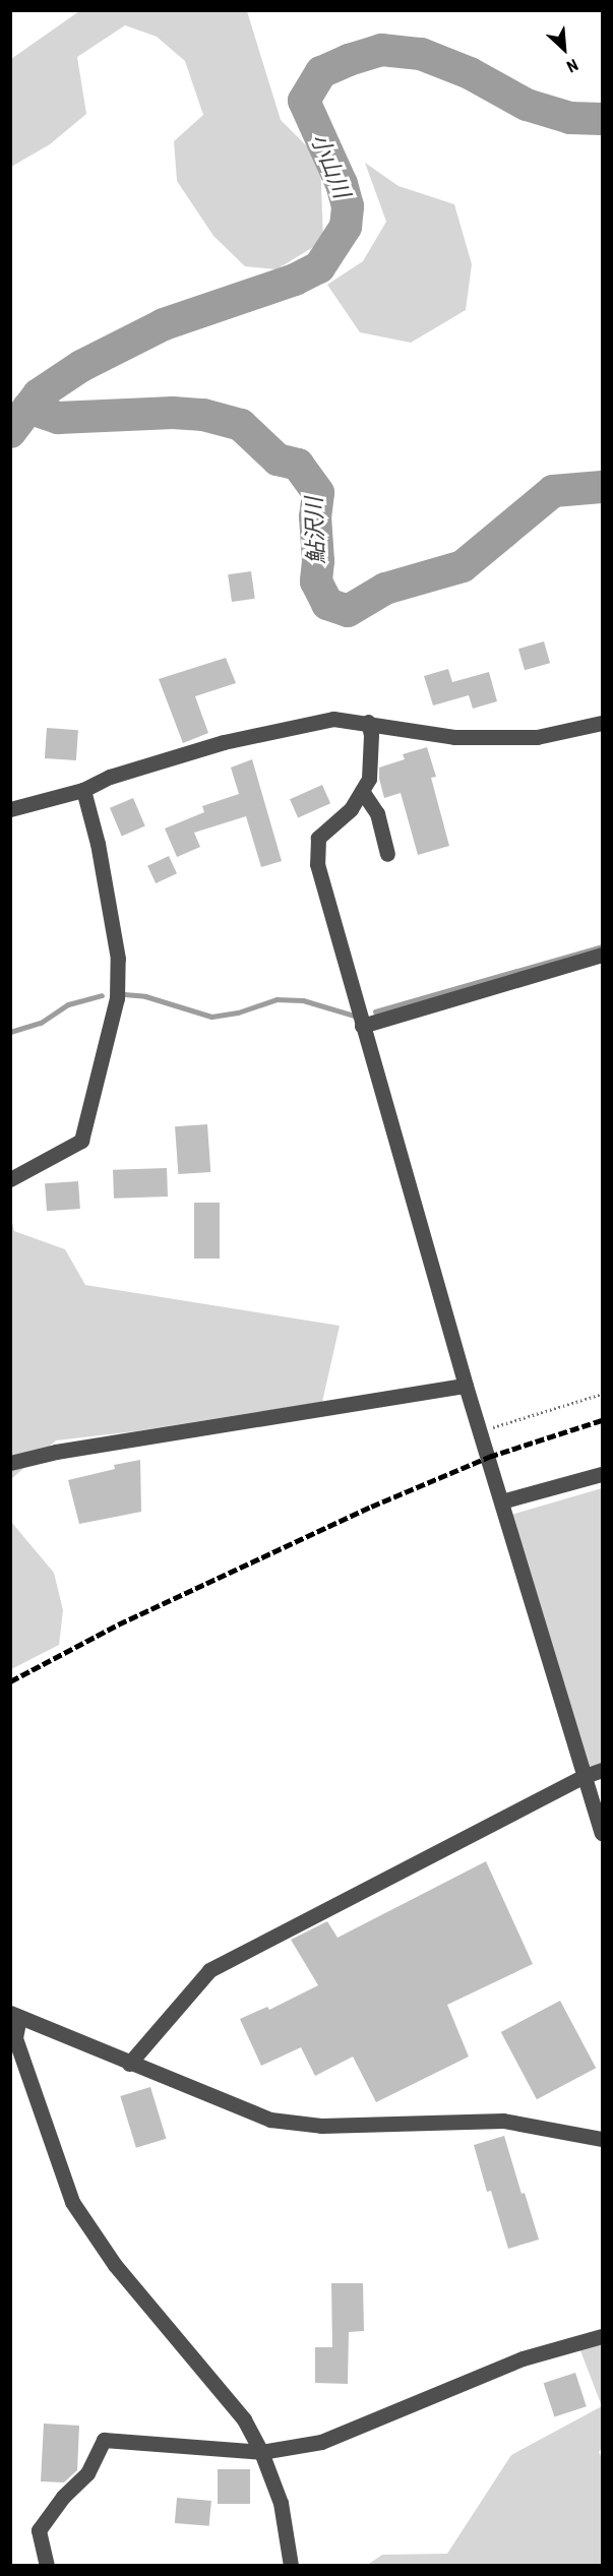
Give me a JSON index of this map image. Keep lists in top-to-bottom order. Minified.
{"water":["小山川","鮎沢川"],"north":"bottom right"}
